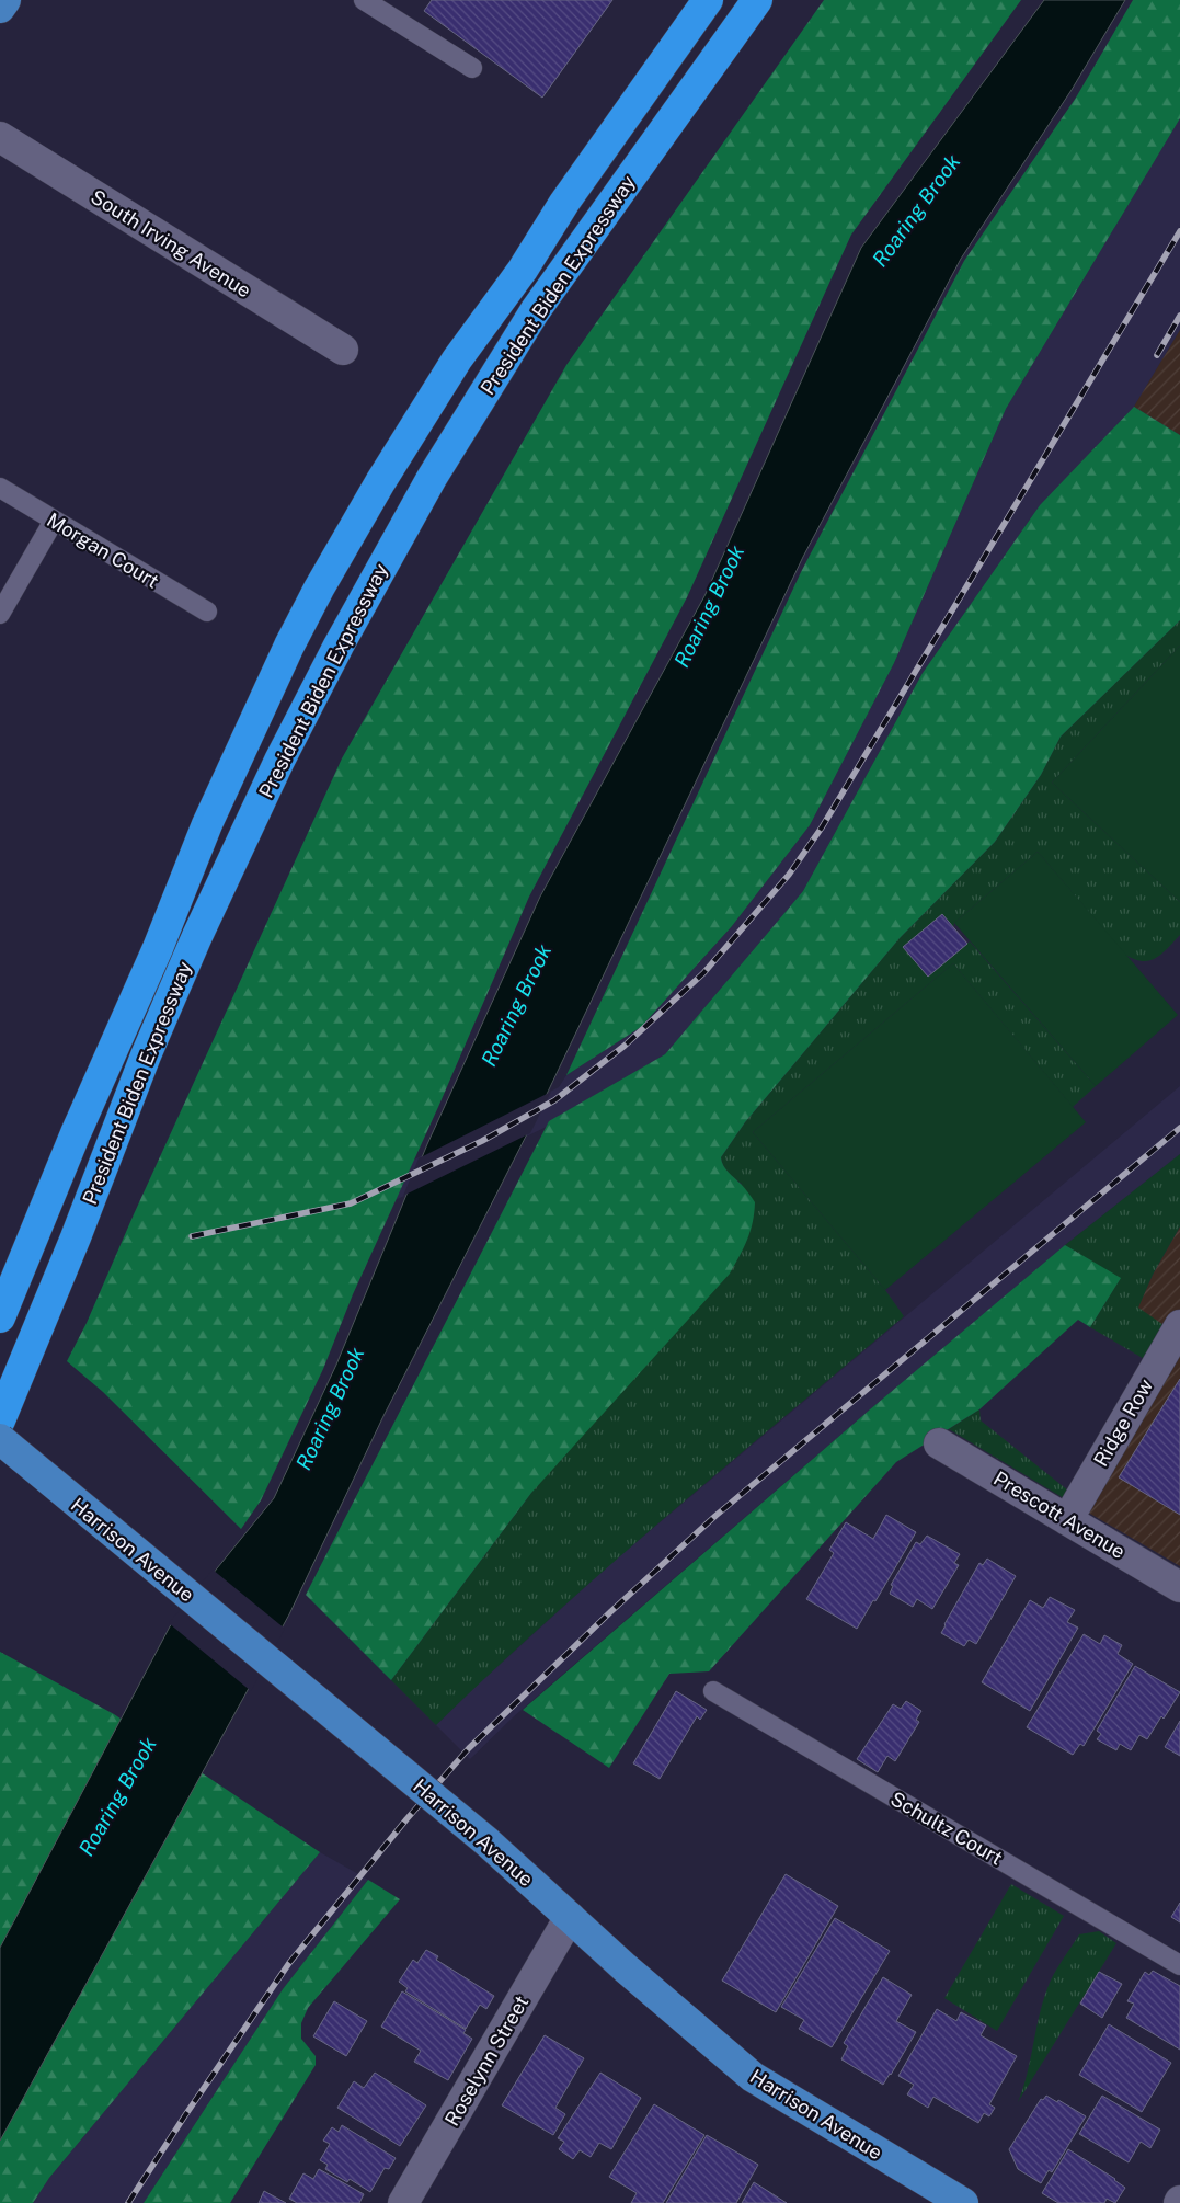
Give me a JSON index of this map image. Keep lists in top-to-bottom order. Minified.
{"streets":{"highway":["President Biden Expressway"],"main road":["Harrison Avenue"],"street":["South Irving Avenue","Ridge Row","Prescott Avenue","Roselynn Street"],"lane":["Morgan Court","Schultz Court"]},"crossings":[["Ridge Row","Prescott Avenue"],["Harrison Avenue","Roselynn Street"]],"water":["Roaring Brook"]}
